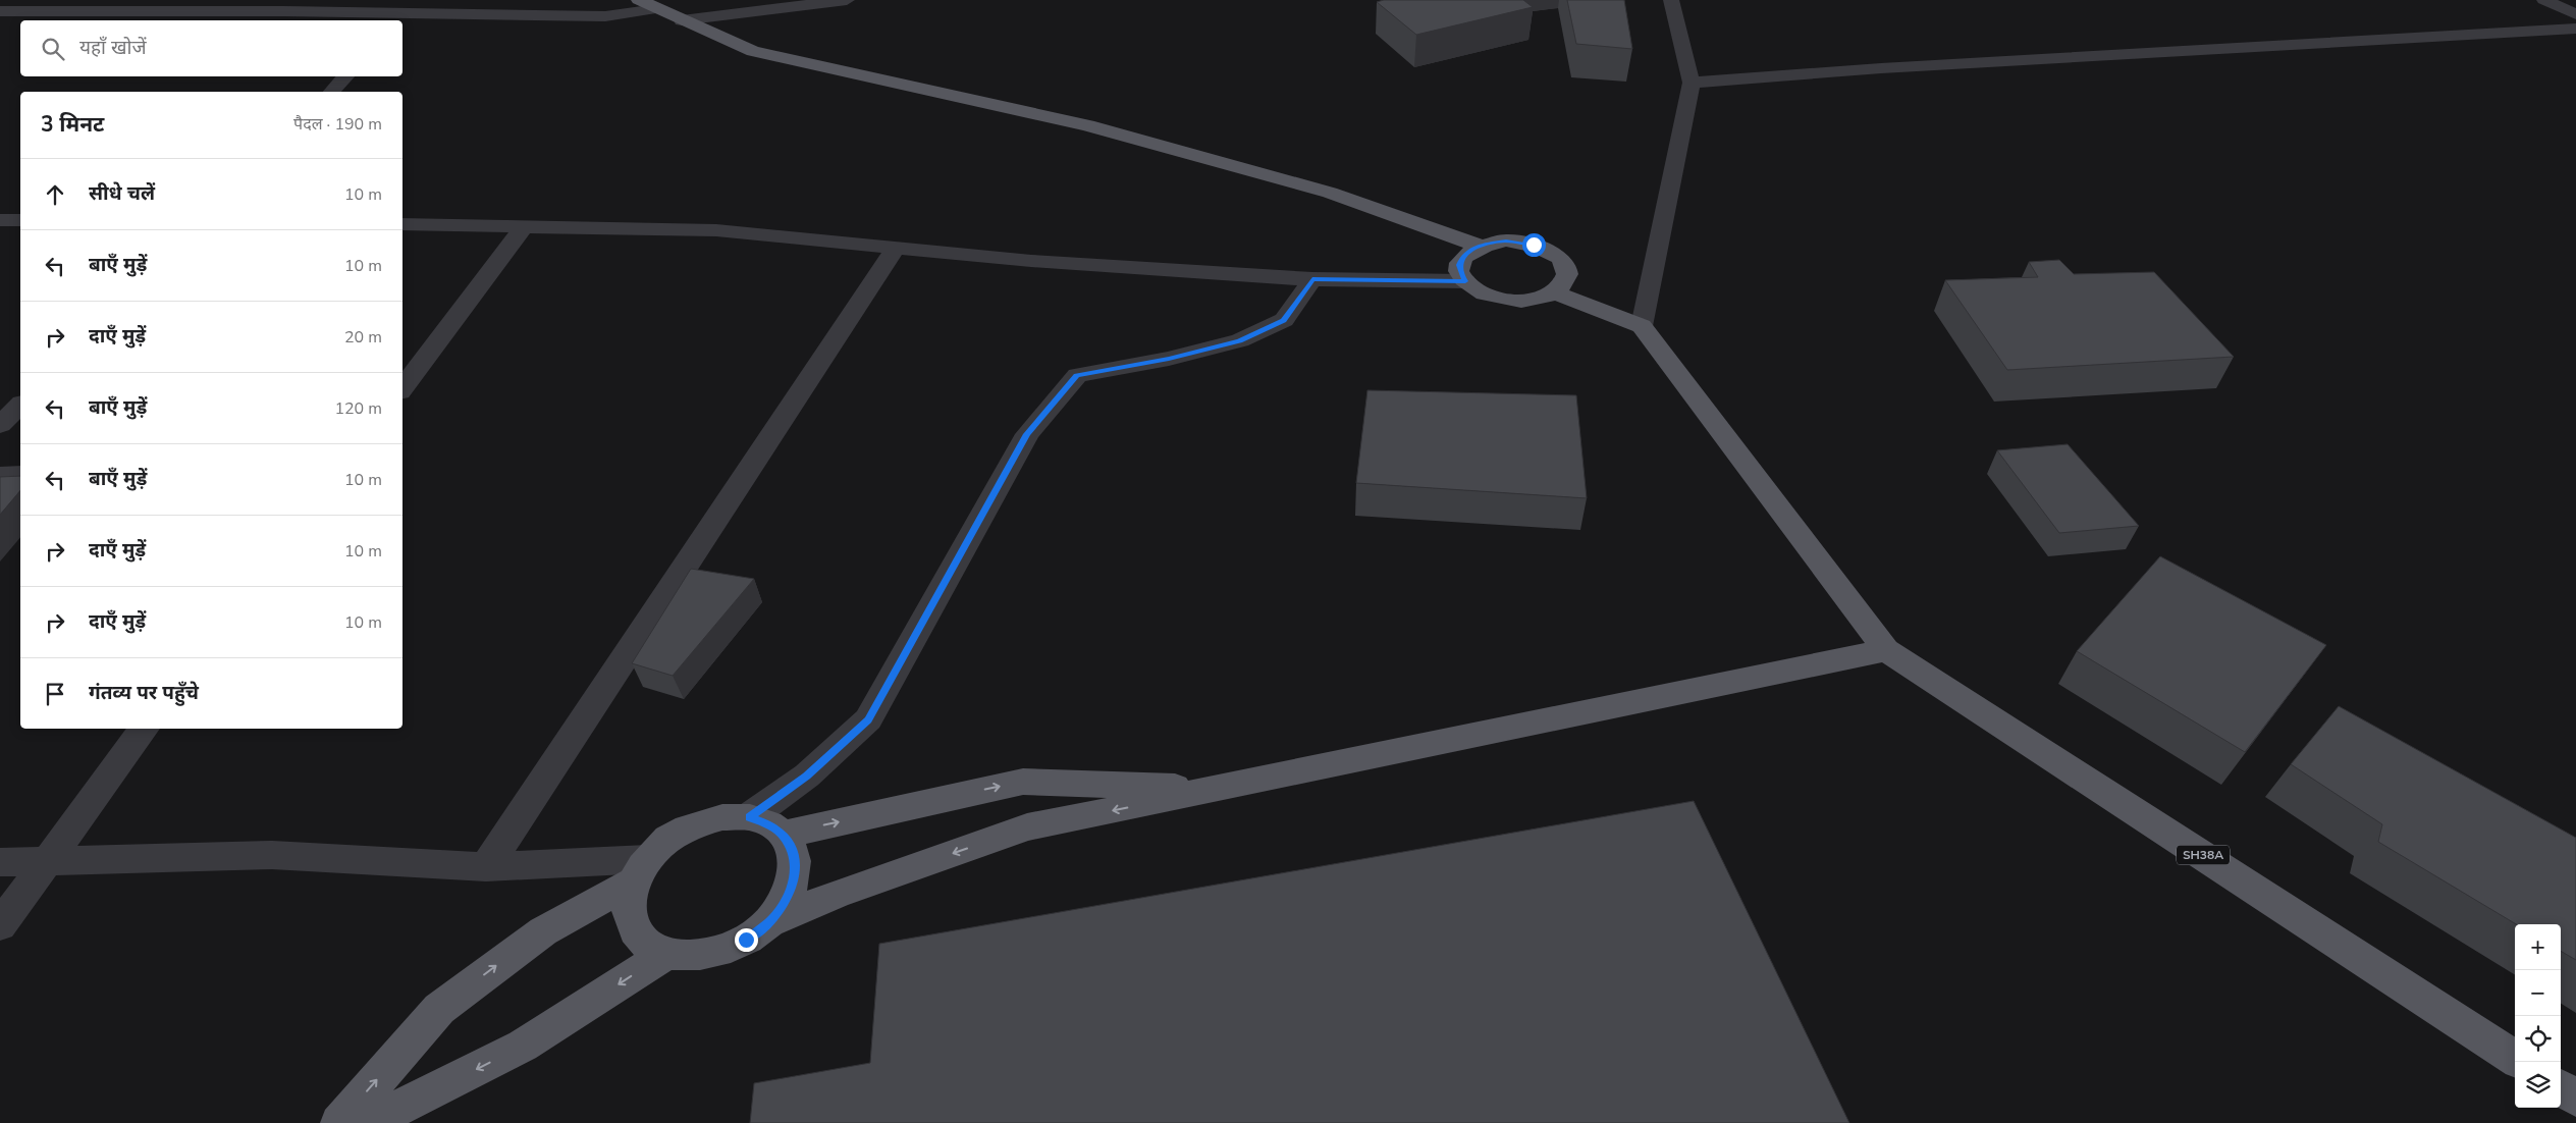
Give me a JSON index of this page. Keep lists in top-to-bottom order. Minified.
{"streets":{"main road":["SH38A"]},"page":{"search":"यहाँ खोजें","heading":["3 मिनट","पैदल · 190 m"],"list":[["सीधे चलें","10 m"],["बाएँ मुड़ें","10 m"],["दाएँ मुड़ें","20 m"],["बाएँ मुड़ें","120 m"],["बाएँ मुड़ें","10 m"],["दाएँ मुड़ें","10 m"],["दाएँ मुड़ें","10 m"],"गंतव्य पर पहुँचे"],"map_buttons":["+","−"]}}
